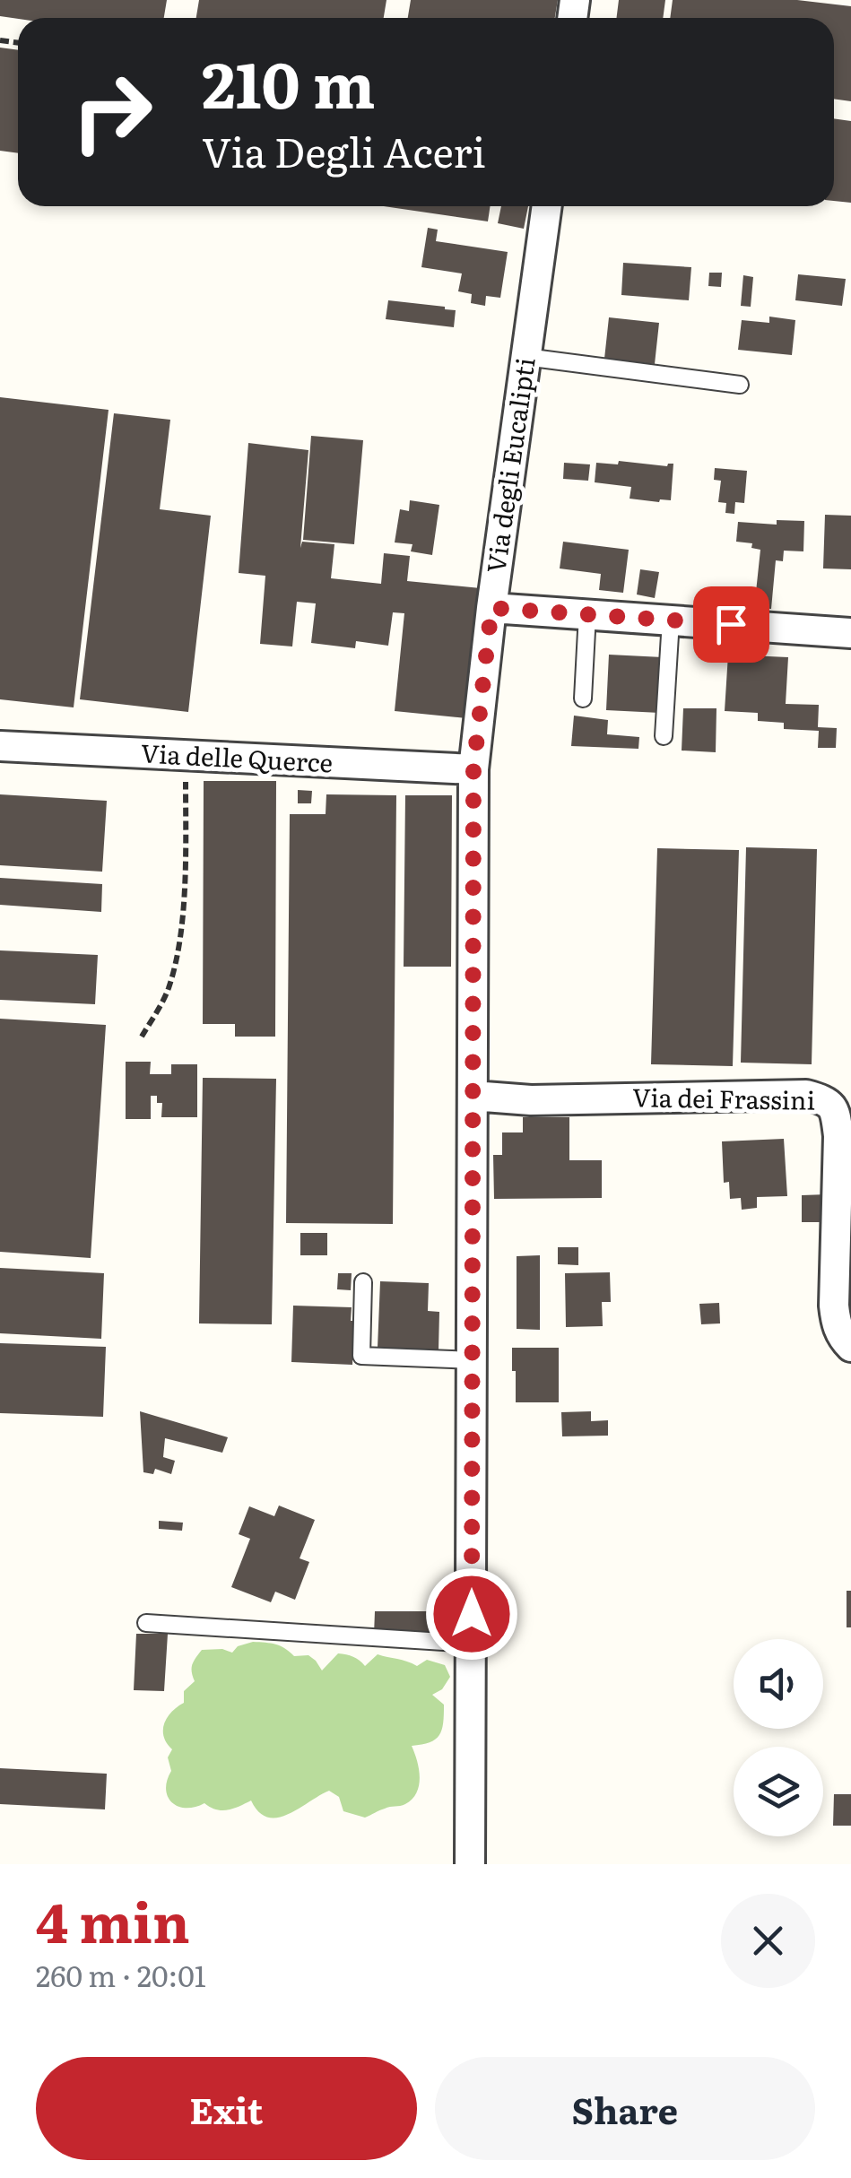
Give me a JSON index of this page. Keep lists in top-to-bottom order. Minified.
{"streets":{"street":["Via degli Eucalipti","Via delle Querce","Via dei Frassini"]},"crossings":[["Via degli Eucalipti","Via delle Querce"],["Via degli Eucalipti","Via dei Frassini"]],"page":{"turn":["210 m","Via Degli Aceri"],"heading":["4 min","260 m · 20:01"],"buttons":["Exit","Share"]}}
